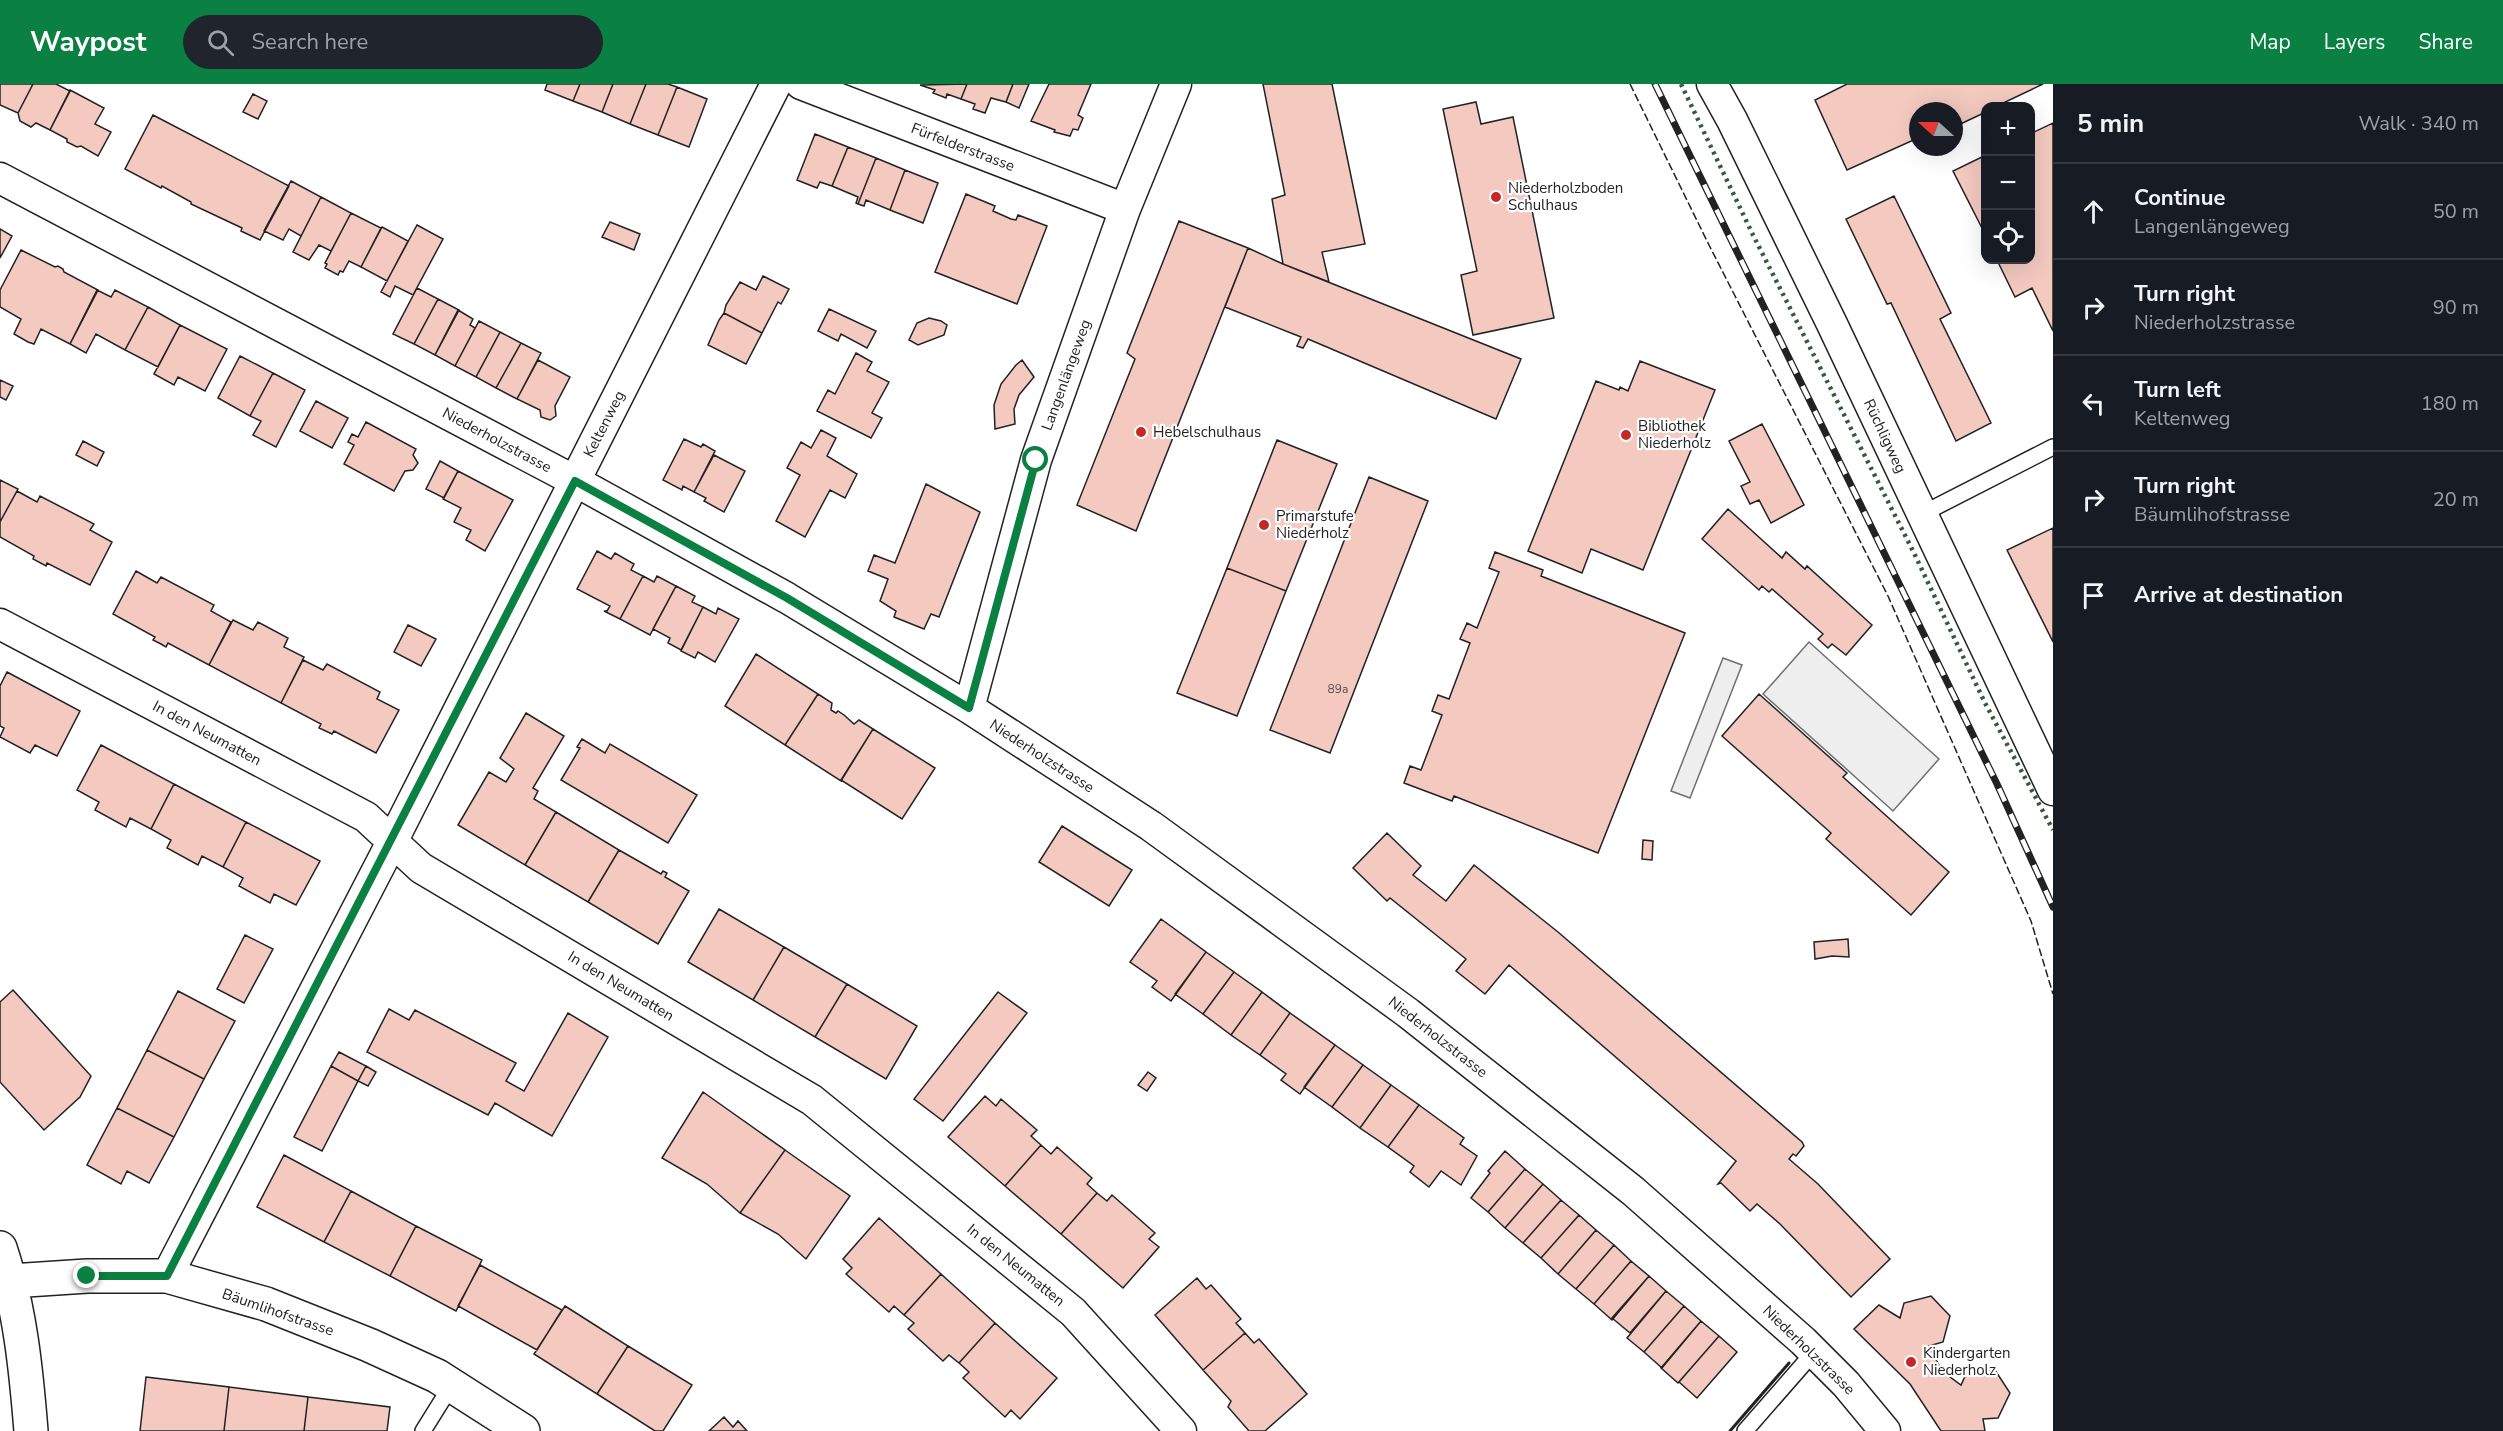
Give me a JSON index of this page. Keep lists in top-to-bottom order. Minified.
{"streets":{"main road":["Bäumlihofstrasse"],"street":["Fürfelderstrasse","Langenlängeweg","Keltenweg","Rüchligweg","Niederholzstrasse","In den Neumatten"]},"crossings":[["Fürfelderstrasse","Langenlängeweg"],["Langenlängeweg","Niederholzstrasse"],["Keltenweg","Niederholzstrasse"],["Keltenweg","In den Neumatten"],["Keltenweg","Bäumlihofstrasse"]],"places":["Niederholzboden Schulhaus","Hebelschulhaus","Bibliothek Niederholz","Primarstufe Niederholz","Kindergarten Niederholz"],"house_numbers":["89a"],"north":"left","page":{"header":"Waypost","search":"Search here","nav":["Map","Layers","Share"],"heading":["5 min","Walk · 340 m"],"map_buttons":["+","−"],"list":[["Continue","Langenlängeweg","50 m"],["Turn right","Niederholzstrasse","90 m"],["Turn left","Keltenweg","180 m"],["Turn right","Bäumlihofstrasse","20 m"],"Arrive at destination"]}}
